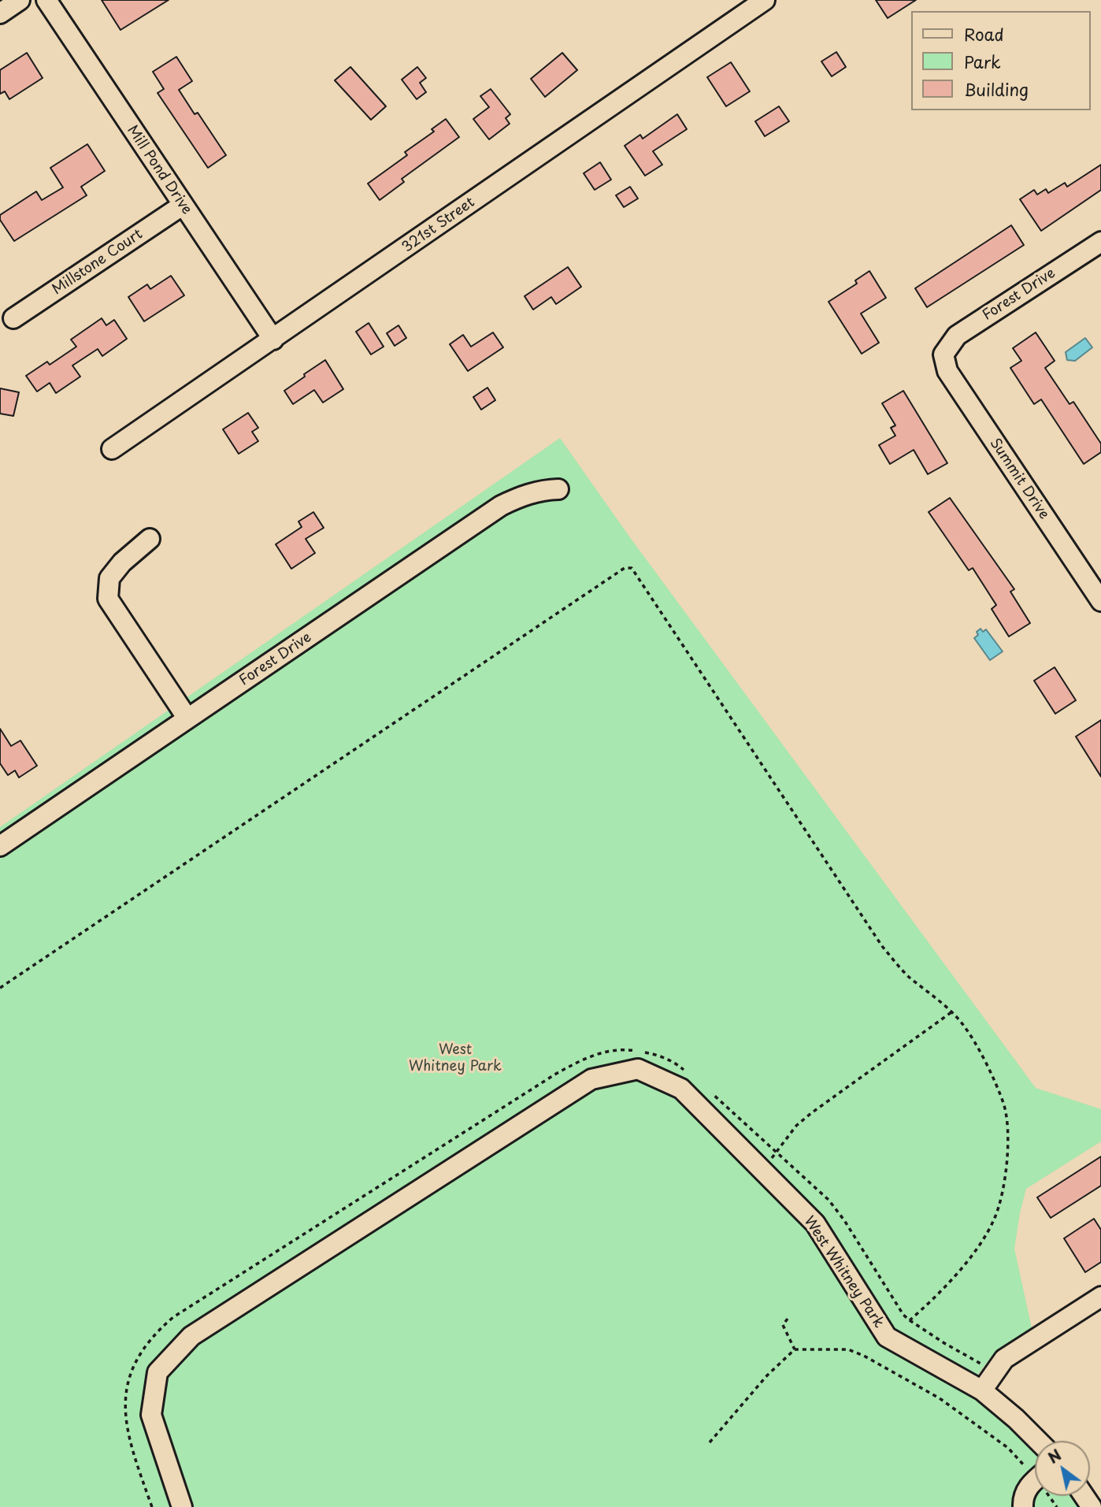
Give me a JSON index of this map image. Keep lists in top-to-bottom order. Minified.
{"streets":{"street":["Mill Pond Drive","321st Street","Millstone Court","Forest Drive","Summit Drive","West Whitney Park"]},"crossings":[["Mill Pond Drive","321st Street"],["Mill Pond Drive","Millstone Court"],["Forest Drive","Summit Drive"]],"parks":["West Whitney Park"],"legend":["Road","Park","Building"],"north":"top left"}
